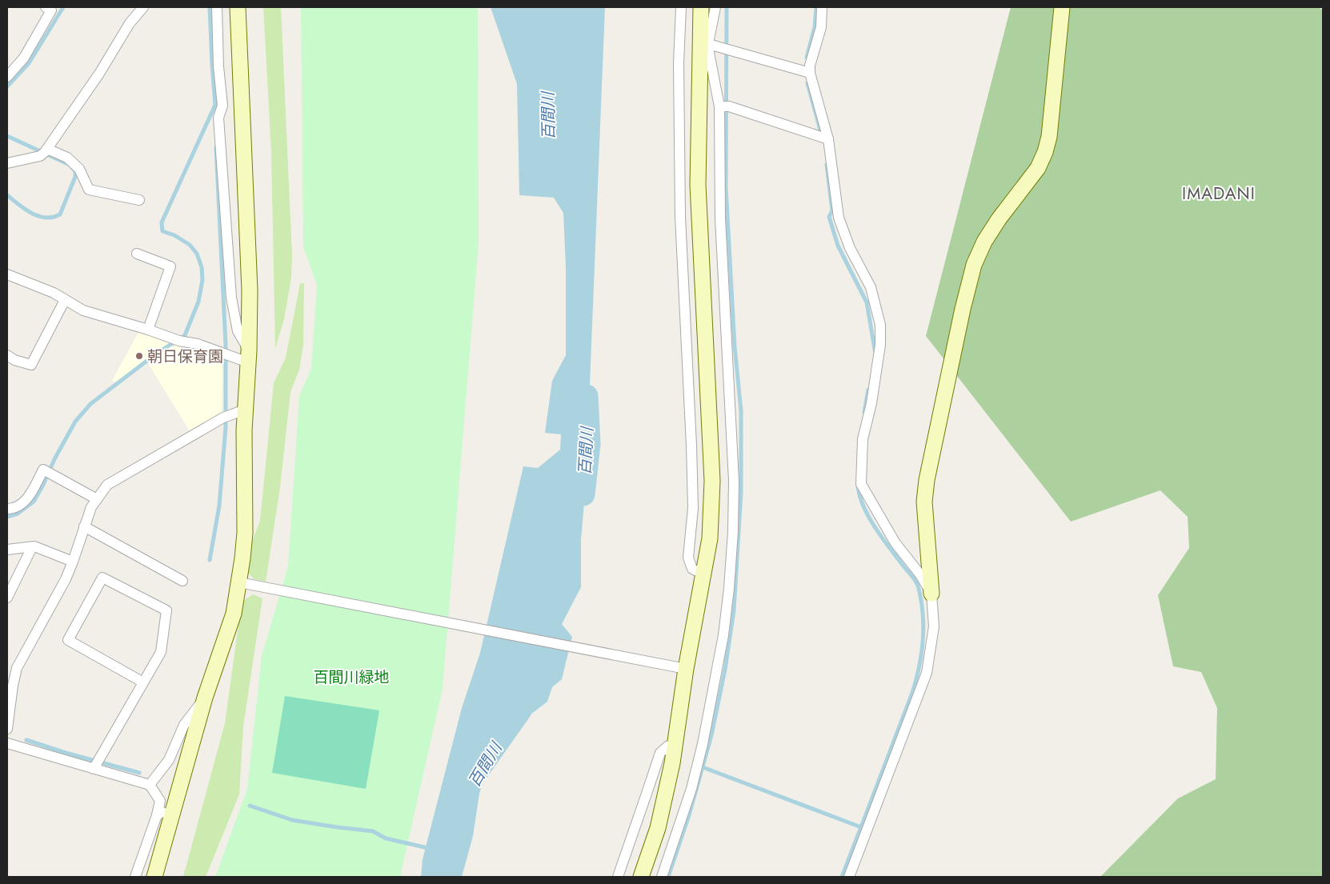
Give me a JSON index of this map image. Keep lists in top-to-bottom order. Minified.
{"districts":["IMADANI"],"water":["百間川"],"parks":["百間川緑地"],"places":["朝日保育園"]}
